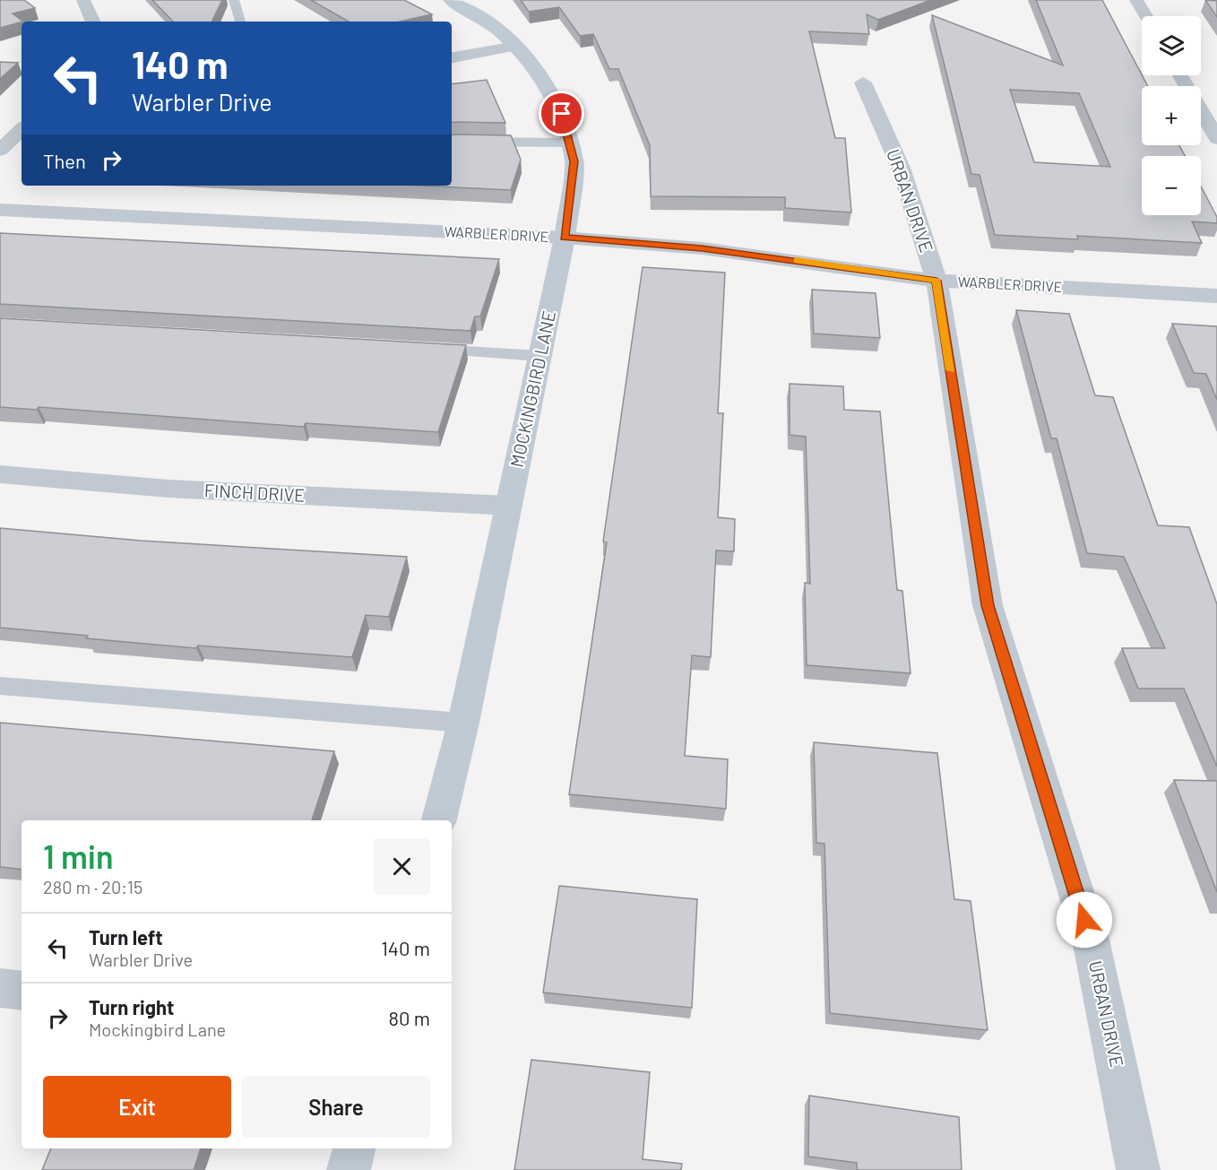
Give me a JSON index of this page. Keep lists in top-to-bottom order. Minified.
{"streets":{"street":["URBAN DRIVE","WARBLER DRIVE","MOCKINGBIRD LANE","FINCH DRIVE"]},"crossings":[["URBAN DRIVE","WARBLER DRIVE"],["WARBLER DRIVE","MOCKINGBIRD LANE"],["MOCKINGBIRD LANE","FINCH DRIVE"]],"page":{"map_buttons":["+","−"],"turn":["140 m","Warbler Drive"],"then":"Then","heading":["1 min","280 m · 20:15"],"list":[{"name":"Turn left","note":"Warbler Drive","value":"140 m"},{"name":"Turn right","note":"Mockingbird Lane","value":"80 m"}],"buttons":["Exit","Share"]}}
